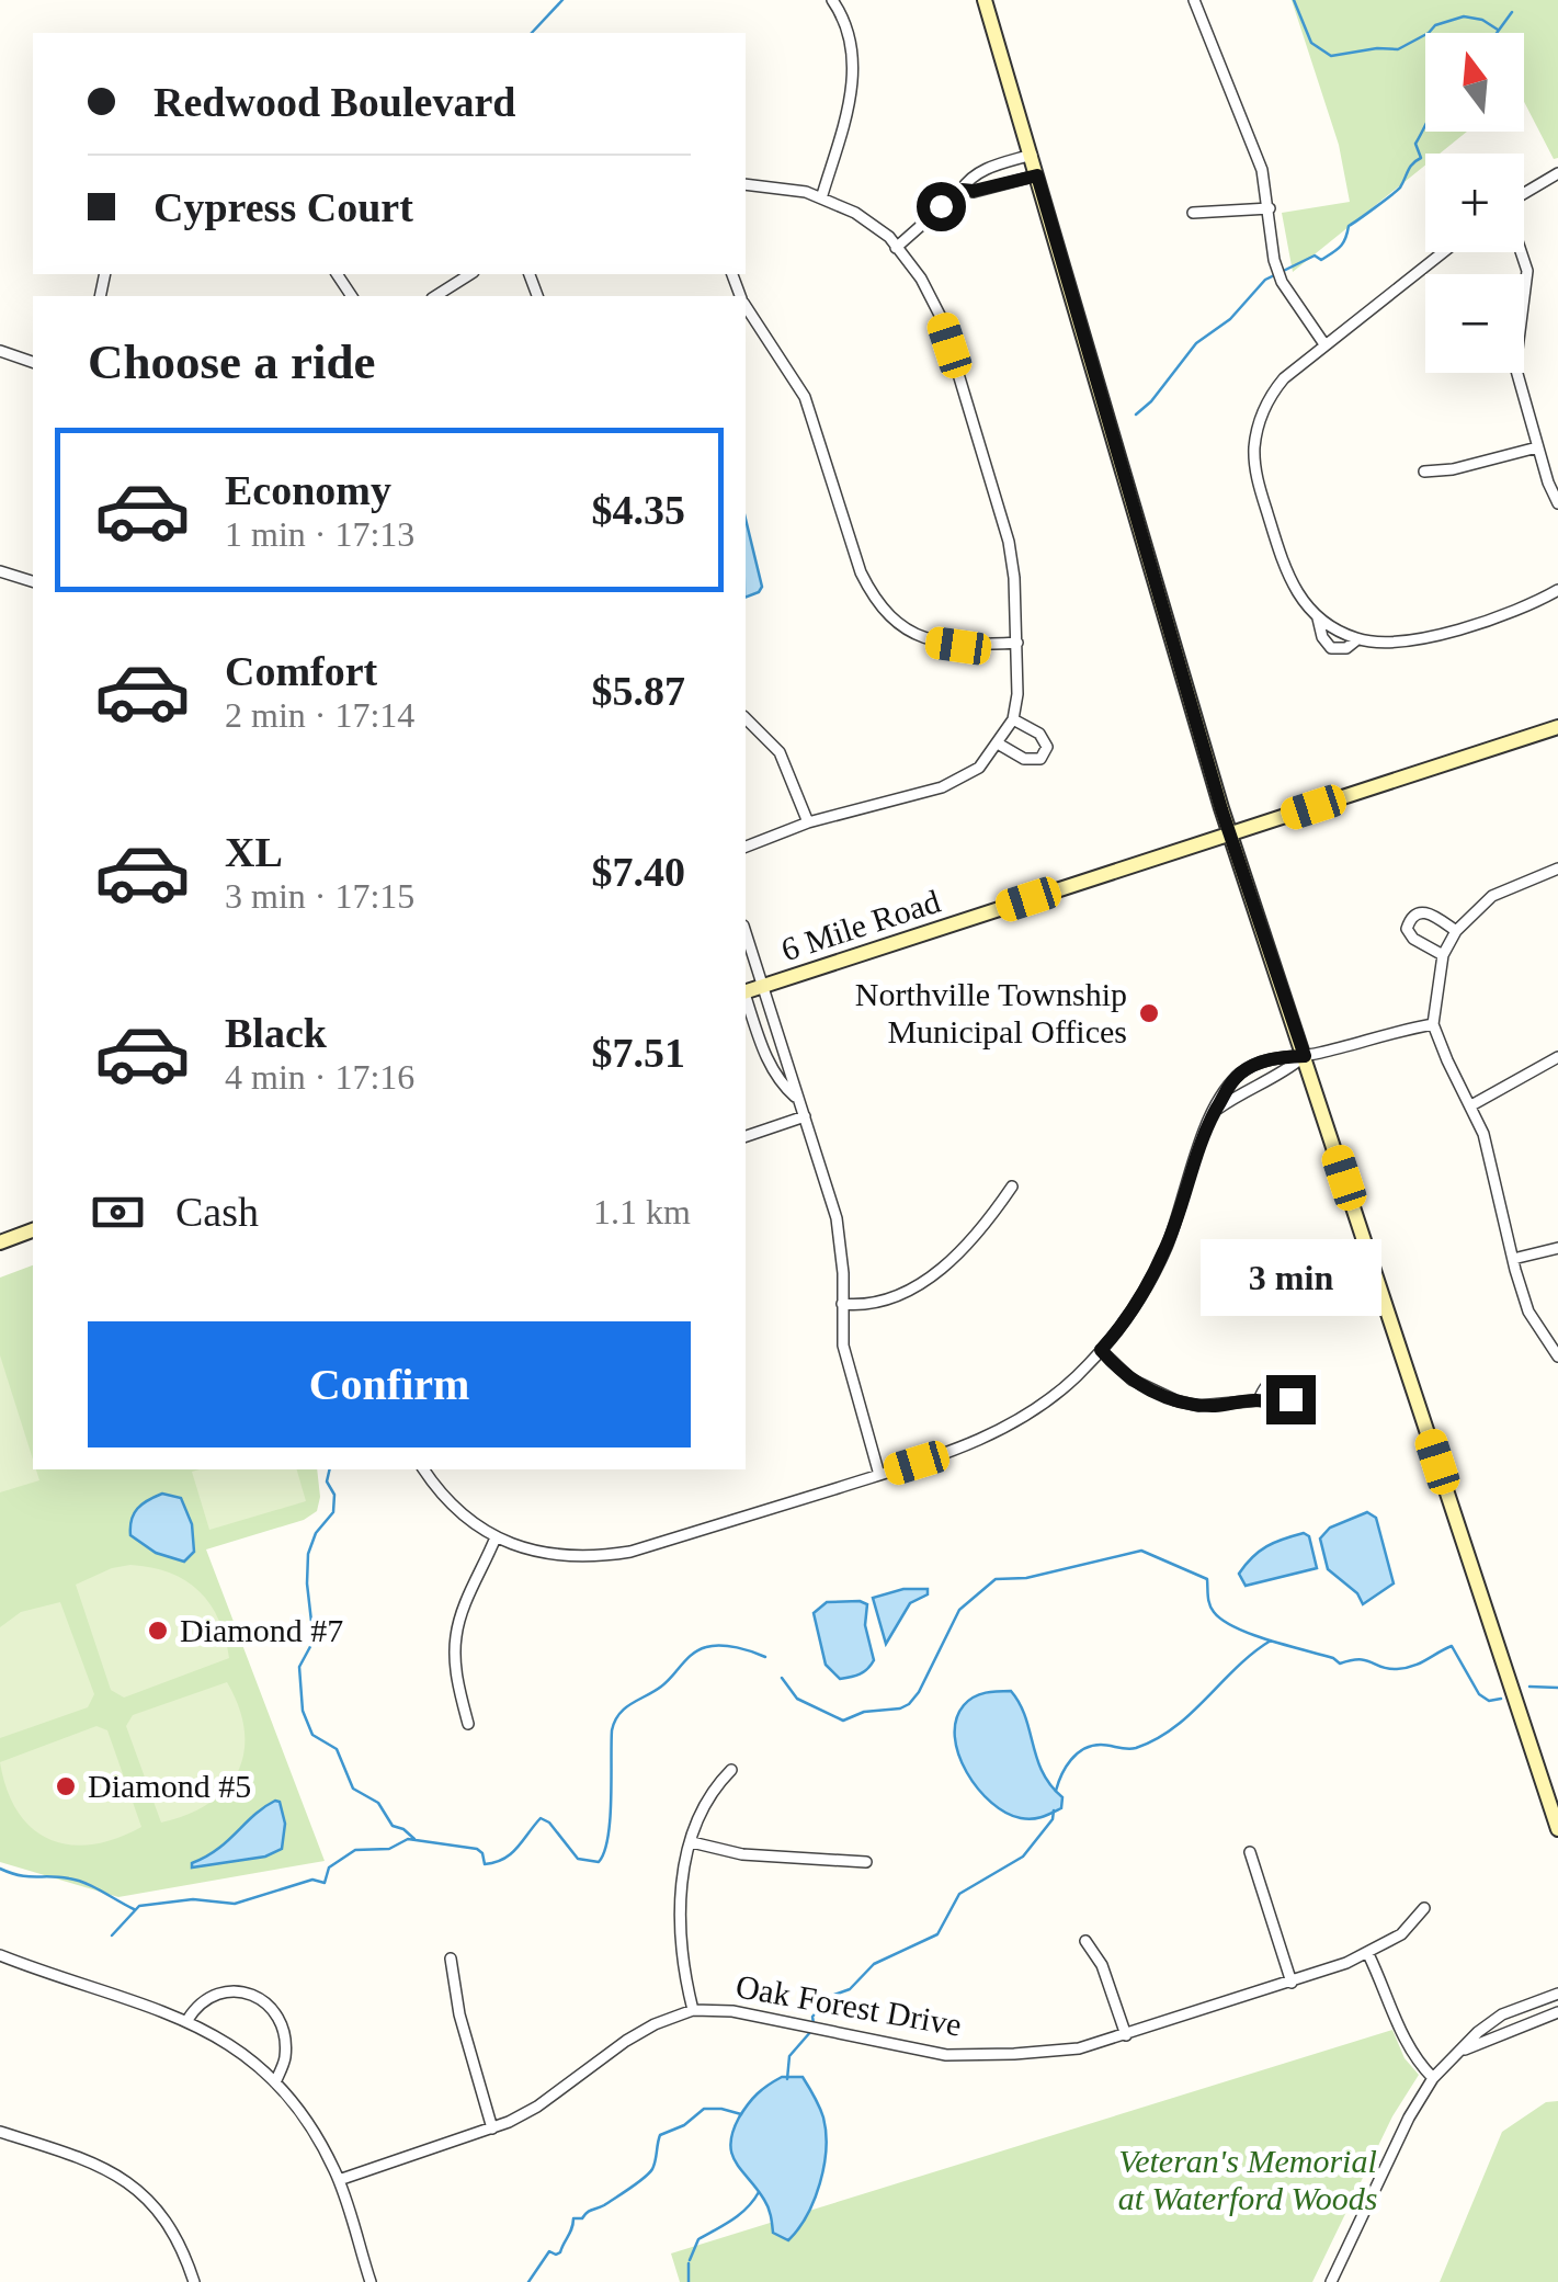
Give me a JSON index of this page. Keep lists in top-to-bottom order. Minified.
{"streets":{"main road":["6 Mile Road"],"street":["Oak Forest Drive"]},"parks":["Veteran's Memorial at Waterford Woods"],"places":["Northville Township Municipal Offices","Diamond #7","Diamond #5"],"north":"top","page":{"map_buttons":["+","−"],"banner":["Redwood Boulevard","Cypress Court"],"heading":"Choose a ride","list":[{"name":"Economy","note":"1 min · 17:13","value":"$4.35"},{"name":"Comfort","note":"2 min · 17:14","value":"$5.87"},{"name":"XL","note":"3 min · 17:15","value":"$7.40"},{"name":"Black","note":"4 min · 17:16","value":"$7.51"}],"pay":["Cash","1.1 km"],"bubble":"3 min","buttons":"Confirm"}}
